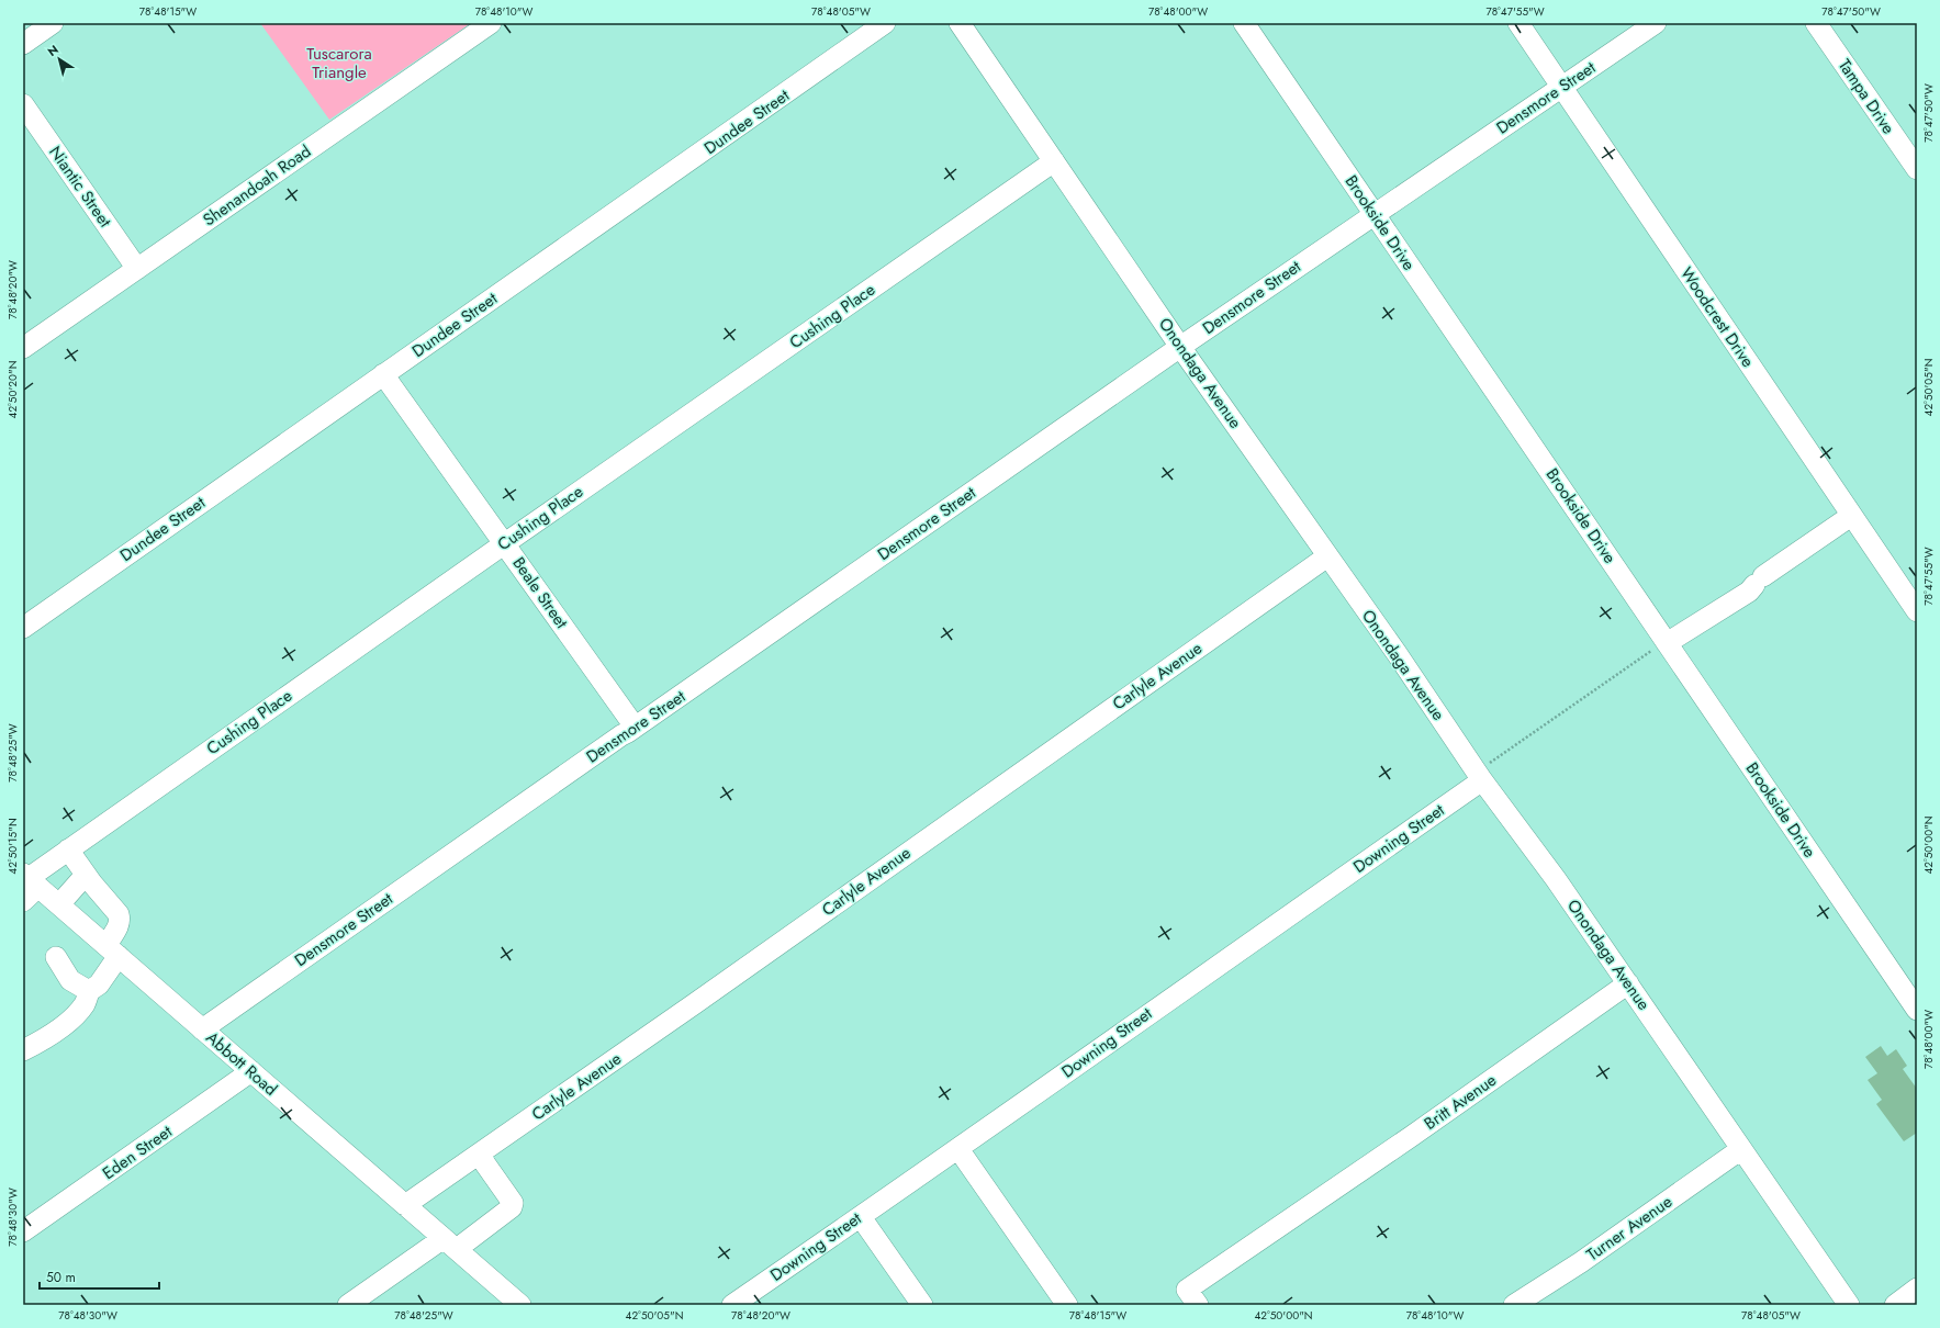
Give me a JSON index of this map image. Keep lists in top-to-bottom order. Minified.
{"streets":{"street":["Tampa Drive","Densmore Street","Dundee Street","Shenandoah Road","Niantic Street","Brookside Drive","Cushing Place","Woodcrest Drive","Onondaga Avenue","Beale Street","Carlyle Avenue","Downing Street","Abbott Road","Britt Avenue","Eden Street","Turner Avenue"]},"crossings":[["Densmore Street","Brookside Drive"],["Densmore Street","Woodcrest Drive"],["Densmore Street","Onondaga Avenue"],["Densmore Street","Beale Street"],["Densmore Street","Abbott Road"],["Dundee Street","Beale Street"],["Shenandoah Road","Niantic Street"],["Cushing Place","Onondaga Avenue"],["Cushing Place","Beale Street"],["Cushing Place","Abbott Road"],["Onondaga Avenue","Carlyle Avenue"],["Onondaga Avenue","Downing Street"],["Onondaga Avenue","Britt Avenue"],["Onondaga Avenue","Turner Avenue"],["Carlyle Avenue","Abbott Road"],["Abbott Road","Eden Street"]],"parks":["Tuscarora Triangle"],"scale_bar":"50 m","north":"top left","coordinates":["78°48'15\"W","78°48'10\"W","78°48'05\"W","78°48'00\"W","78°47'55\"W","78°47'50\"W","78°48'20\"W","42°50'05\"N","42°50'20\"N","78°48'25\"W","42°50'00\"N","42°50'15\"N","78°48'30\"W"]}
